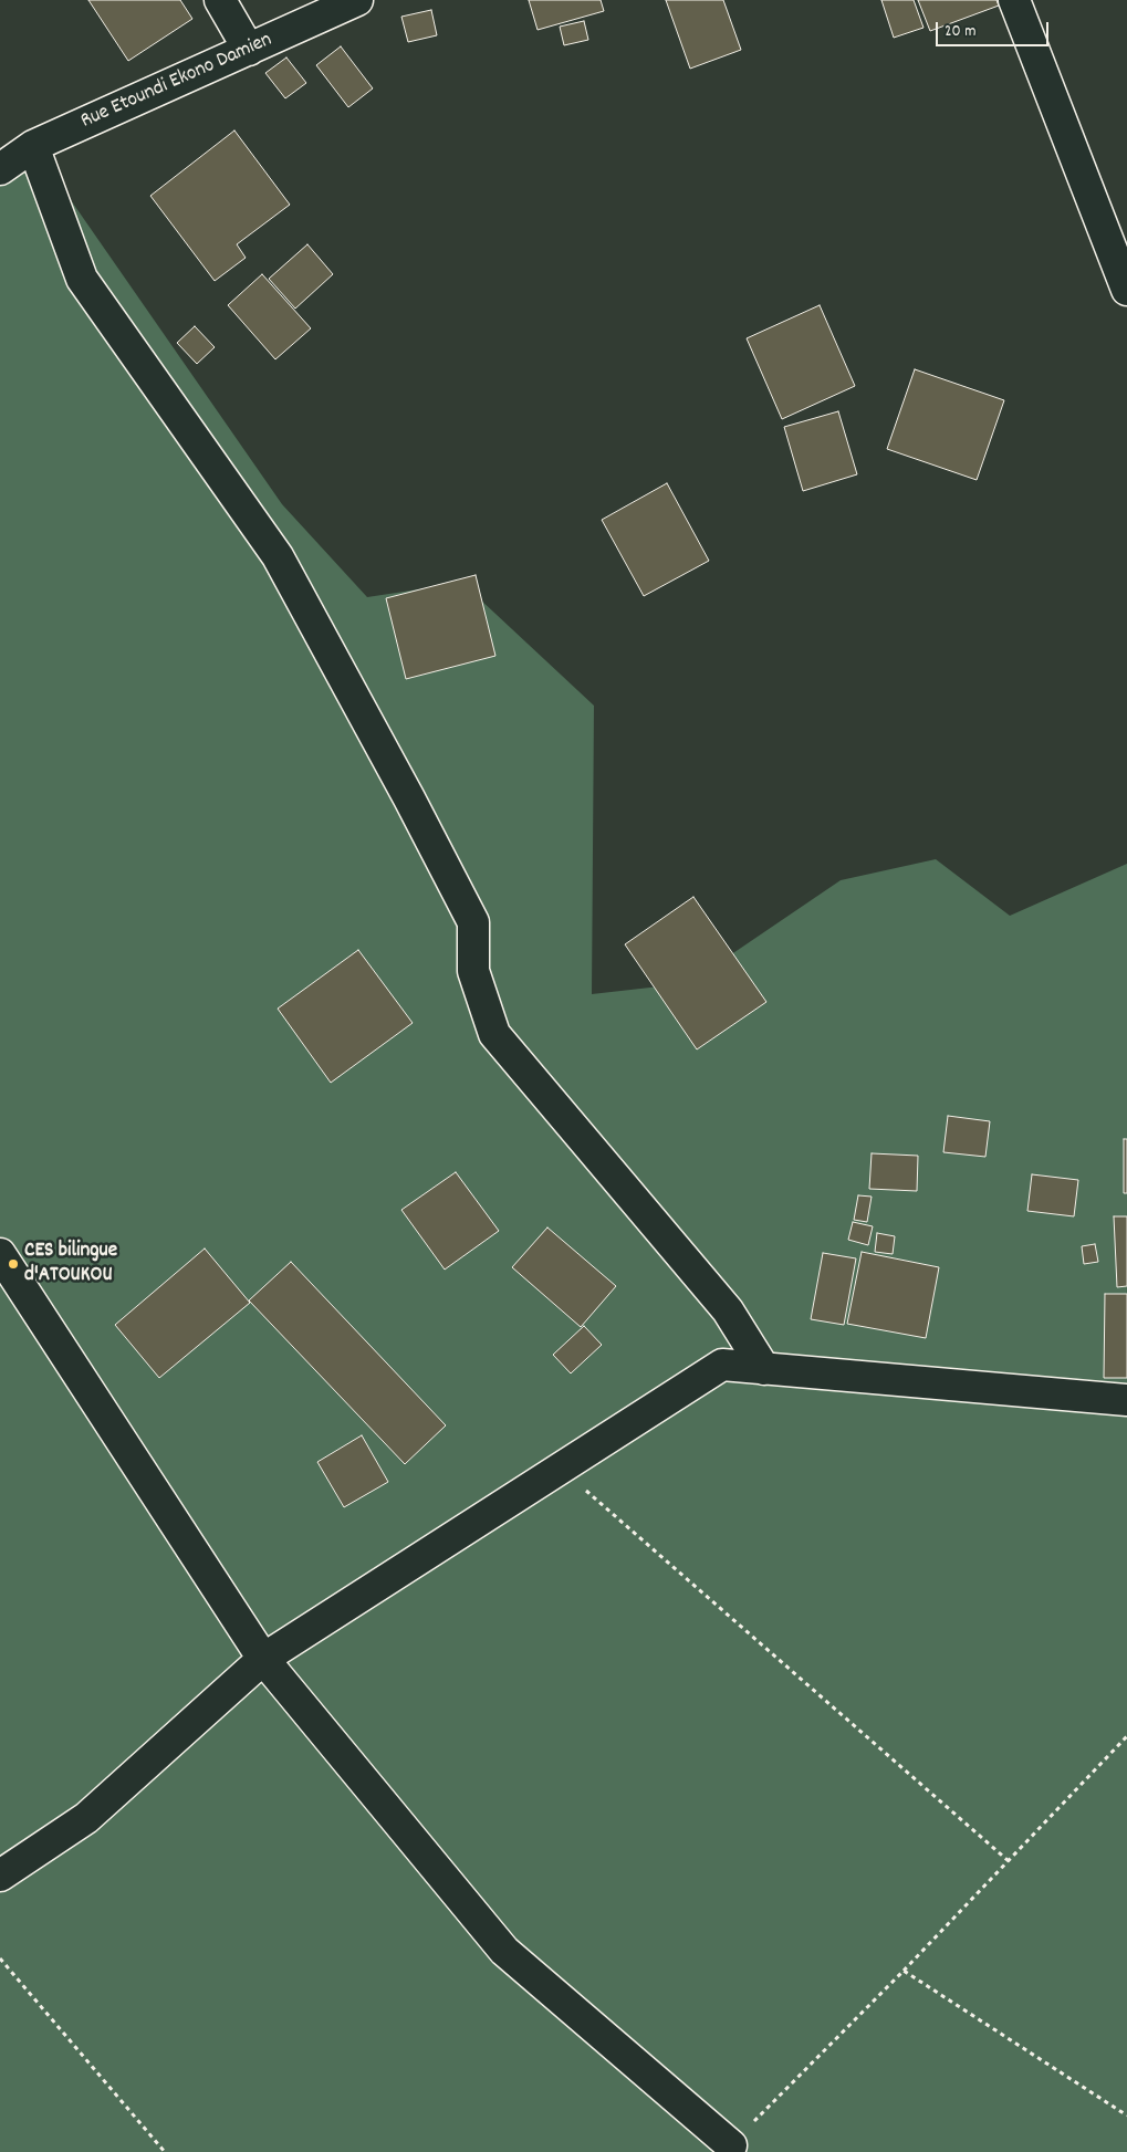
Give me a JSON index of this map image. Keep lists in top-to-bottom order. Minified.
{"streets":{"street":["Rue Etoundi Ekono Damien"]},"places":["CES bilingue d'ATOUKOU"],"scale_bar":"20 m"}
